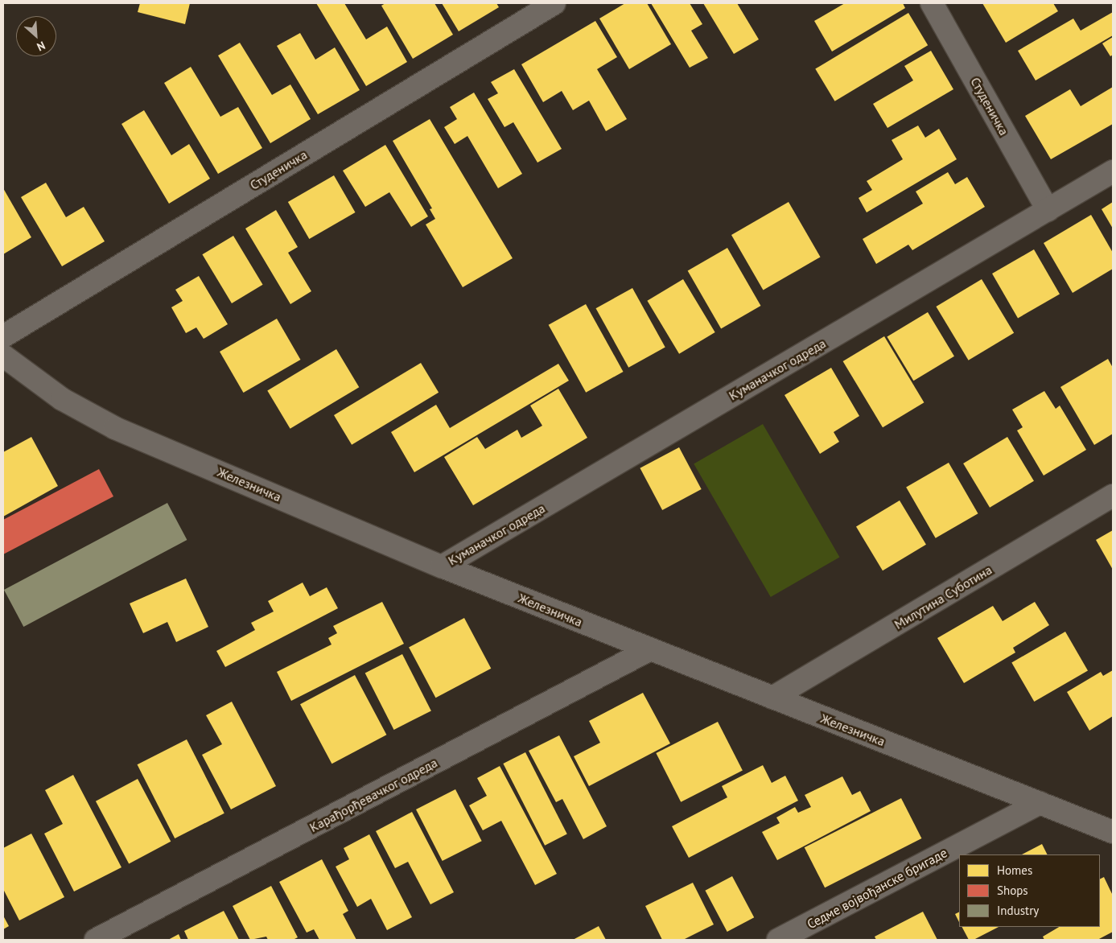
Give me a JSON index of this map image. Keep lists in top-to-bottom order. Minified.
{"streets":{"street":["Студеничка","Куманачког одреда","Железничка","Милутина Суботина","Карађорђевачког одреда","Седме војвођанске бригаде"]},"crossings":[["Студеничка","Куманачког одреда"],["Куманачког одреда","Железничка"],["Железничка","Милутина Суботина"],["Железничка","Карађорђевачког одреда"],["Железничка","Седме војвођанске бригаде"]],"legend":["Homes","Shops","Industry"],"north":"bottom right"}
